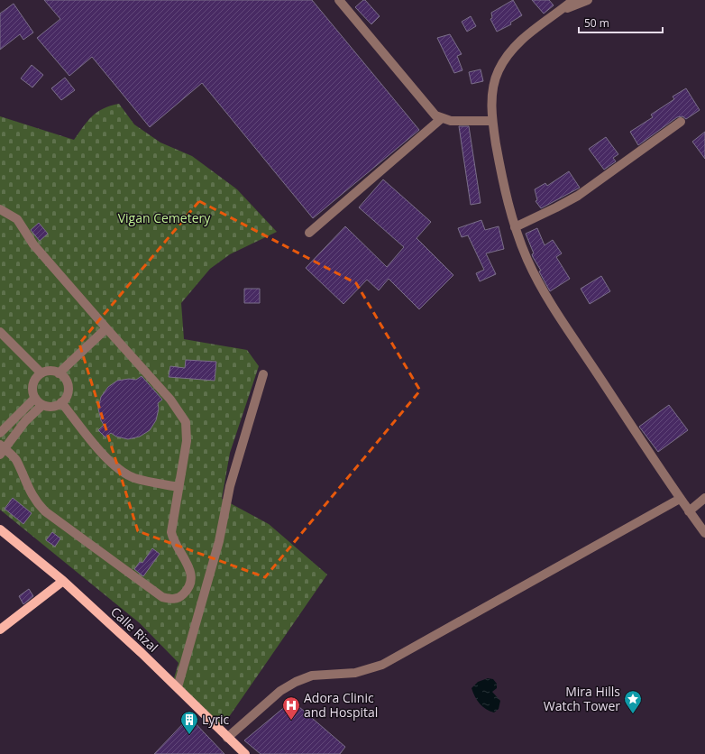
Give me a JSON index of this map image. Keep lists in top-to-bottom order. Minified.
{"streets":{"main road":["Calle Rizal"]},"parks":["Vigan Cemetery"],"places":{"place":["Mira Hills Watch Tower"],"hospital":["Adora Clinic and Hospital"],"building":["Lyric"]},"scale_bar":"50 m"}
